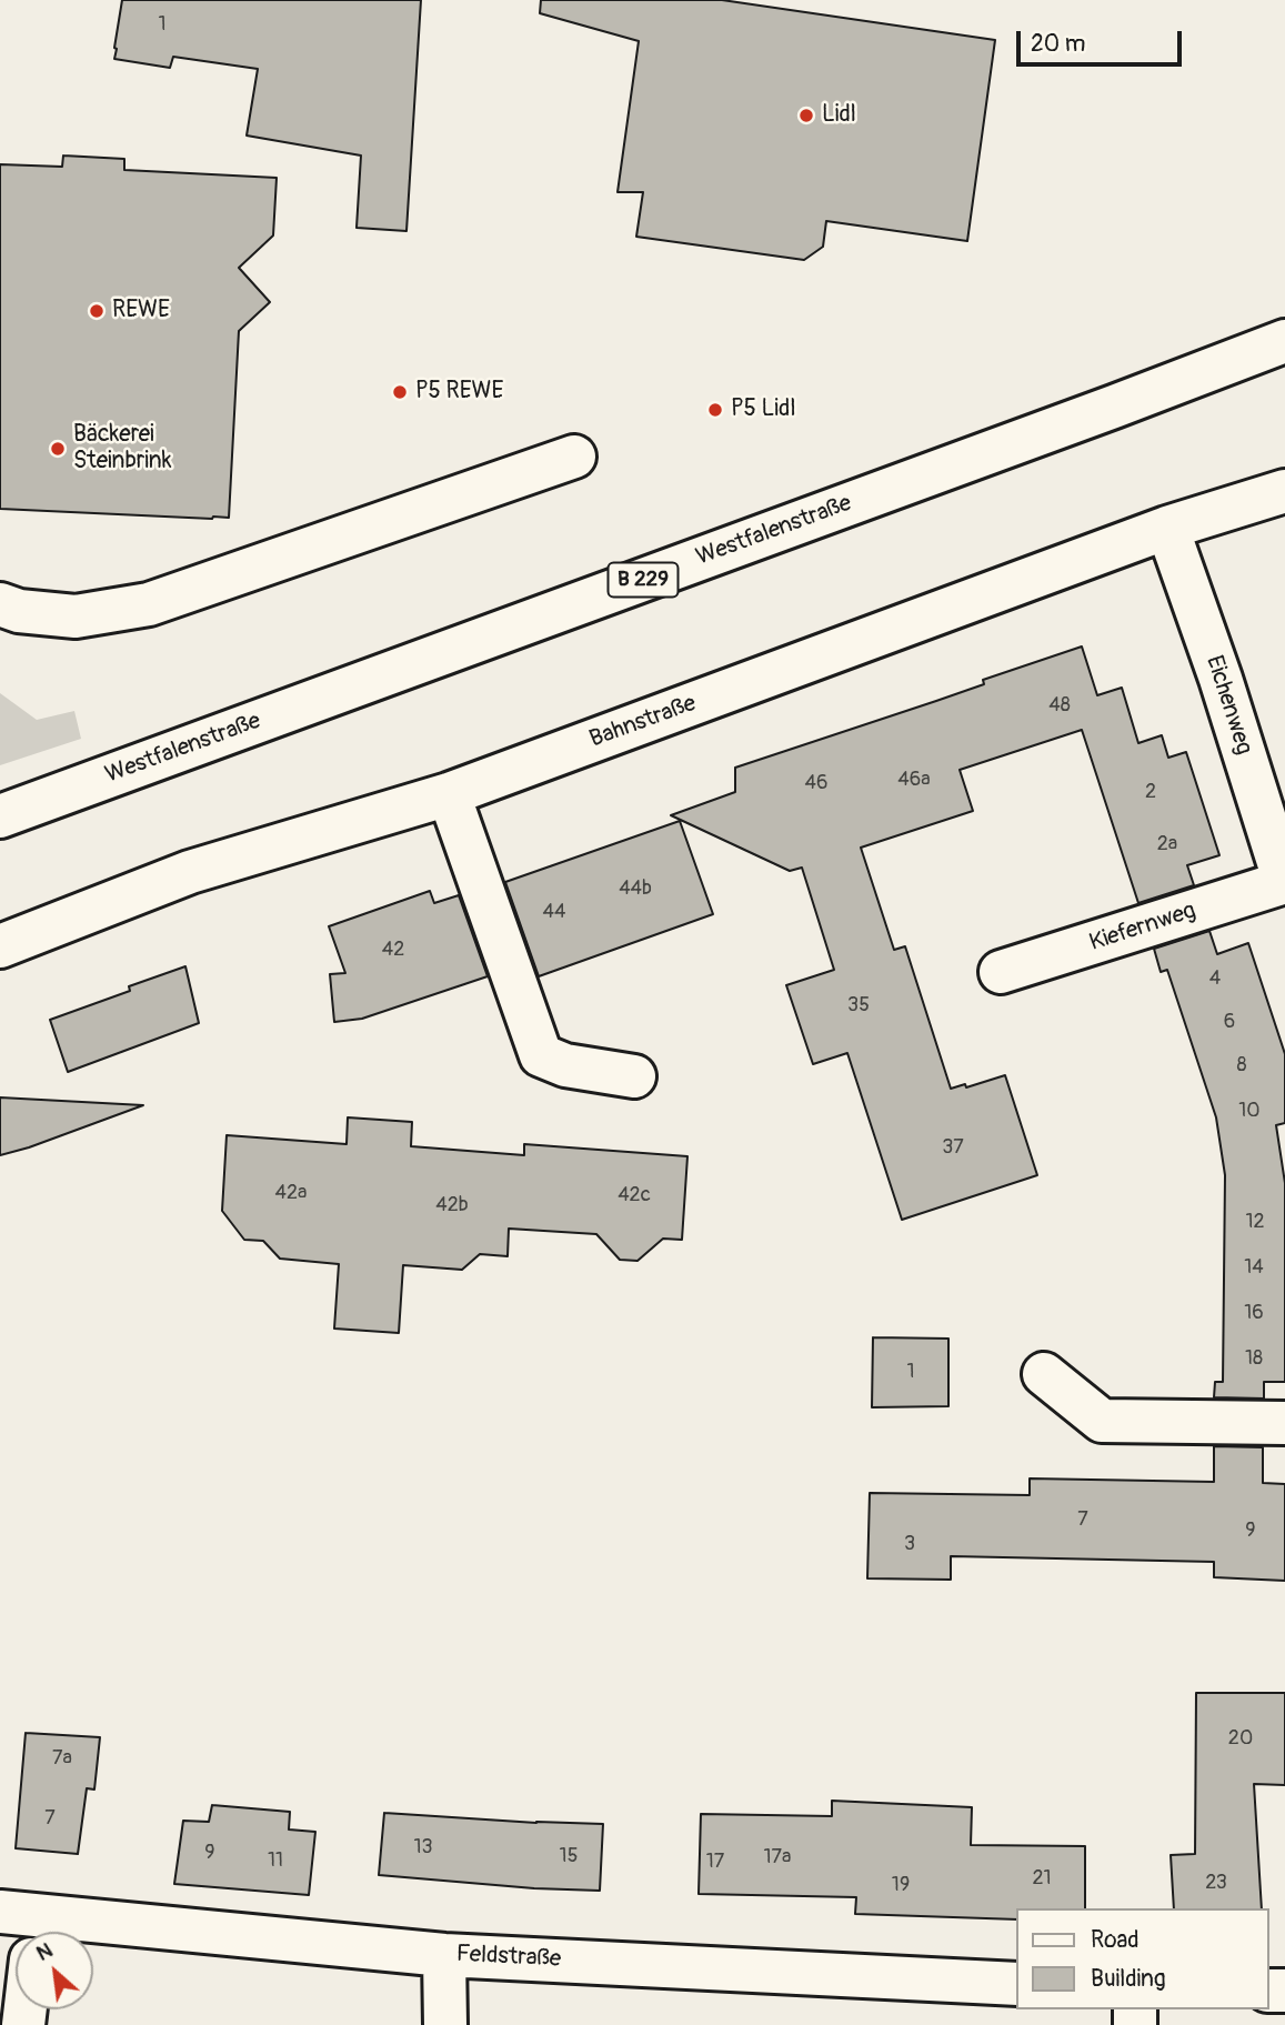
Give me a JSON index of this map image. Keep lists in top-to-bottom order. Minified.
{"streets":{"street":["Westfalenstraße","B 229","Eichenweg","Bahnstraße","Kiefernweg","Feldstraße"]},"crossings":[["Eichenweg","Bahnstraße"],["Eichenweg","Kiefernweg"]],"places":["Lidl","REWE","P5 REWE","P5 Lidl","Bäckerei Steinbrink"],"house_numbers":["1","48","46a","46","2","2a","44b","44","42","4","35","6","8","10","37","42a","42c","42b","12","14","16","18","1","7","9","3","20","7a","7","13","9","15","17a","11","17","21","23","19"],"legend":["Road","Building"],"scale_bar":"20 m","north":"top left"}
